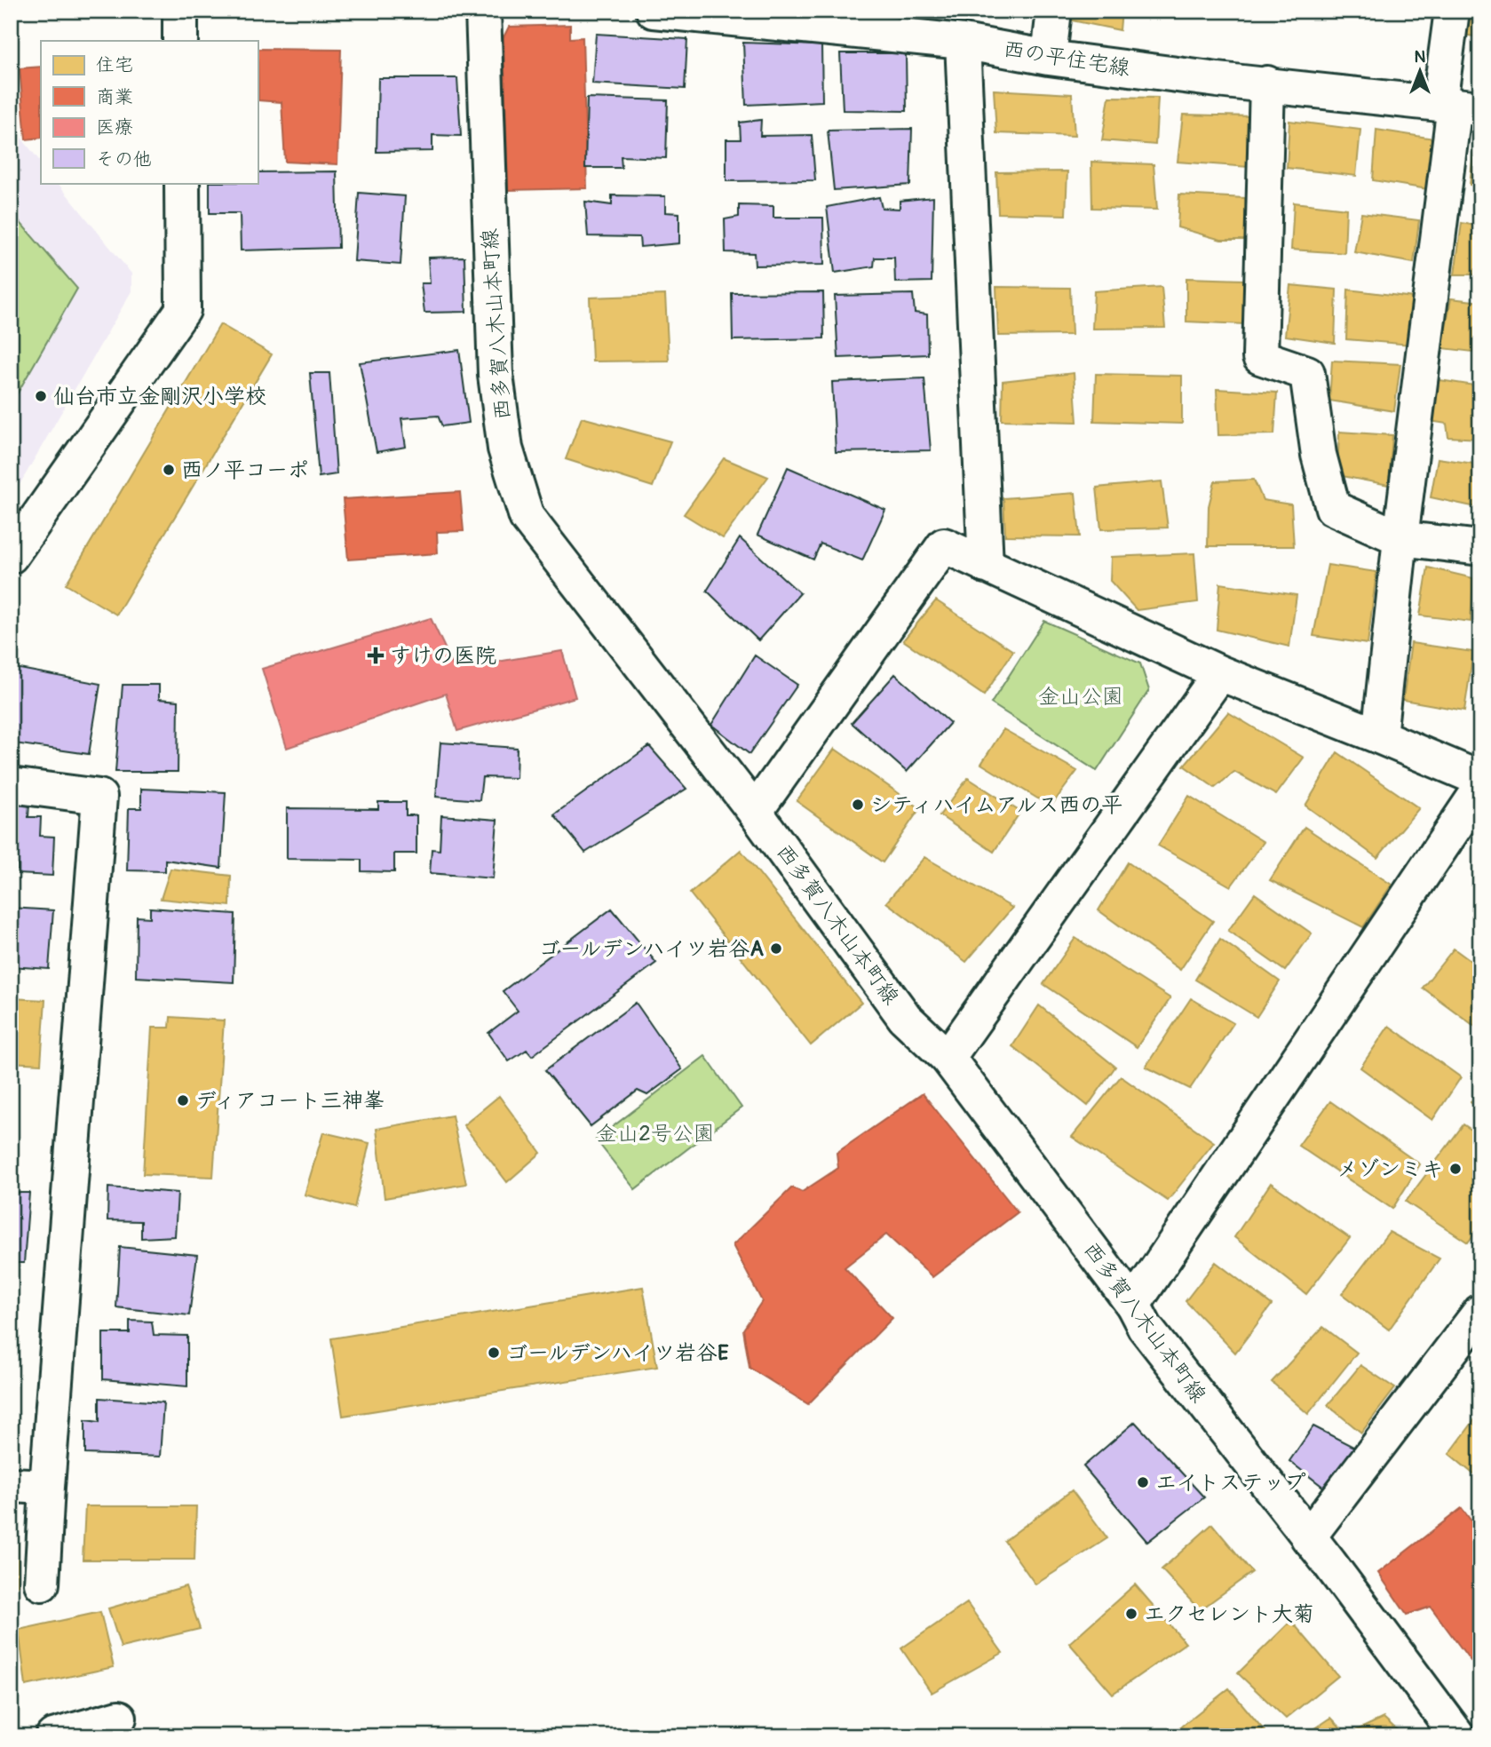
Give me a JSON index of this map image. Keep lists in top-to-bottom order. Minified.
{"streets":{"street":["西の平住宅線","西多賀八木山本町線"]},"parks":["金山公園","金山2号公園"],"places":{"other":["仙台市立金剛沢小学校","西ノ平コーポ","シティハイムアルス西の平","ゴールデンハイツ岩谷A","ディアコート三神峯","メゾンミキ","ゴールデンハイツ岩谷E","エイトステップ","エクセレント大菊"],"health":["すけの医院"]},"legend":["住宅","商業","医療","その他"],"north":"top"}
